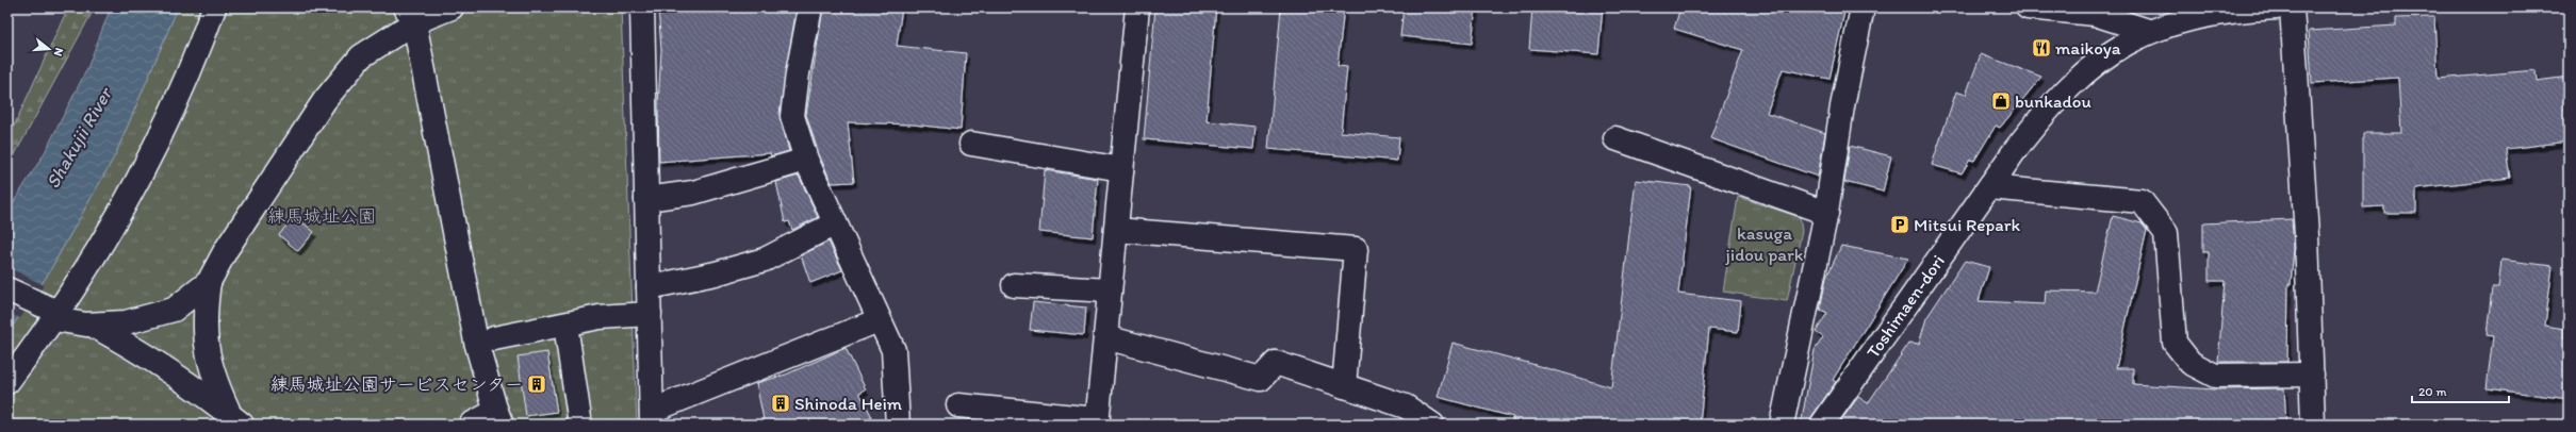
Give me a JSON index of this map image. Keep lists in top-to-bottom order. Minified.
{"streets":{"street":["Toshimaen-dori"]},"water":["Shakujii River"],"parks":["練馬城址公園","kasuga jidou park"],"places":{"restaurant":["maikoya"],"shop":["bunkadou"],"parking":["Mitsui Repark"],"building":["練馬城址公園サービスセンター","Shinoda Heim"]},"scale_bar":"20 m","north":"right"}
